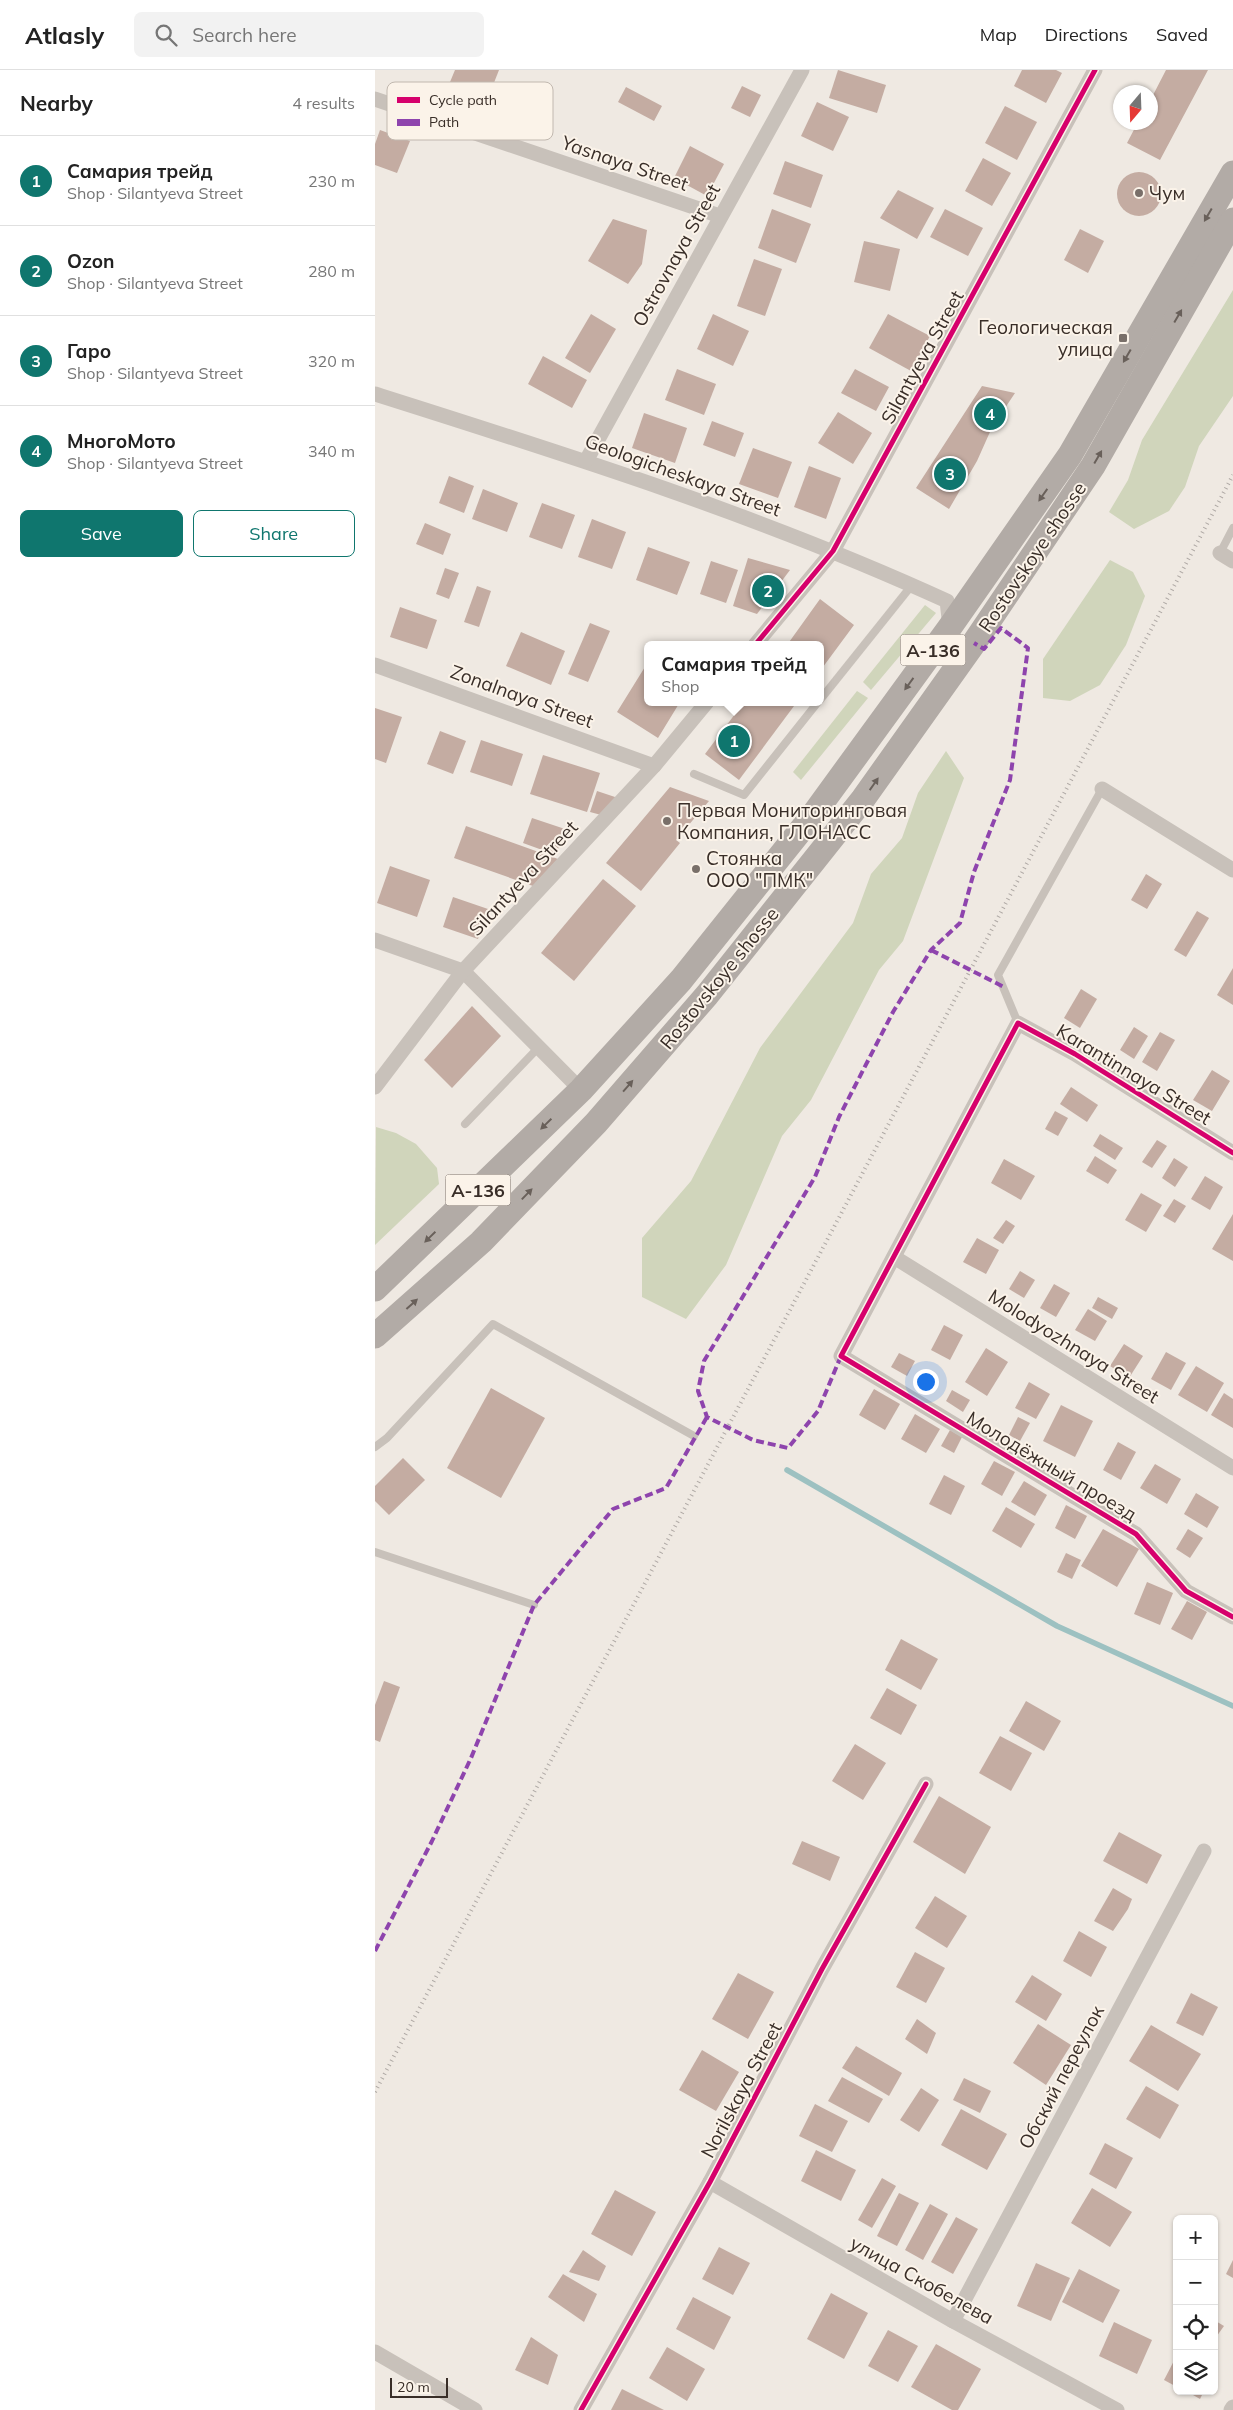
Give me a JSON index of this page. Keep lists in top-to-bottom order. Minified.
{"streets":{"highway":["Rostovskoye shosse","А-136"],"street":["Yasnaya Street","Ostrovnaya Street","Silantyeva Street","Geologicheskaya Street","Zonalnaya Street","Karantinnaya Street","Molodyozhnaya Street","Молодёжный проезд","Обский переулок","Norilskaya Street","улица Скобелева"]},"crossings":[["Yasnaya Street","Ostrovnaya Street"],["Ostrovnaya Street","Geologicheskaya Street"],["Silantyeva Street","Geologicheskaya Street"],["Silantyeva Street","Zonalnaya Street"],["Geologicheskaya Street","Rostovskoye shosse"],["Molodyozhnaya Street","Молодёжный проезд"],["Обский переулок","улица Скобелева"],["Norilskaya Street","улица Скобелева"]],"places":{"other":["Чум","Первая Мониторинговая Компания, ГЛОНАСС","Стоянка ООО \"ПМК\""],"transit":["Геологическая улица"]},"legend":["Cycle path","Path"],"scale_bar":"20 m","north":"bottom","page":{"header":"Atlasly","search":"Search here","nav":["Map","Directions","Saved"],"heading":["Nearby","4 results"],"list":[{"mark":"1","name":"Самария трейд","note":"Shop · Silantyeva Street","value":"230 m"},{"mark":"2","name":"Ozon","note":"Shop · Silantyeva Street","value":"280 m"},{"mark":"3","name":"Гаро","note":"Shop · Silantyeva Street","value":"320 m"},{"mark":"4","name":"МногоМото","note":"Shop · Silantyeva Street","value":"340 m"}],"pins":["4","3","2","1"],"buttons":["Save","Share"],"popup":["Самария трейд","Shop"],"map_buttons":["+","−"],"scale":"20 m"}}
